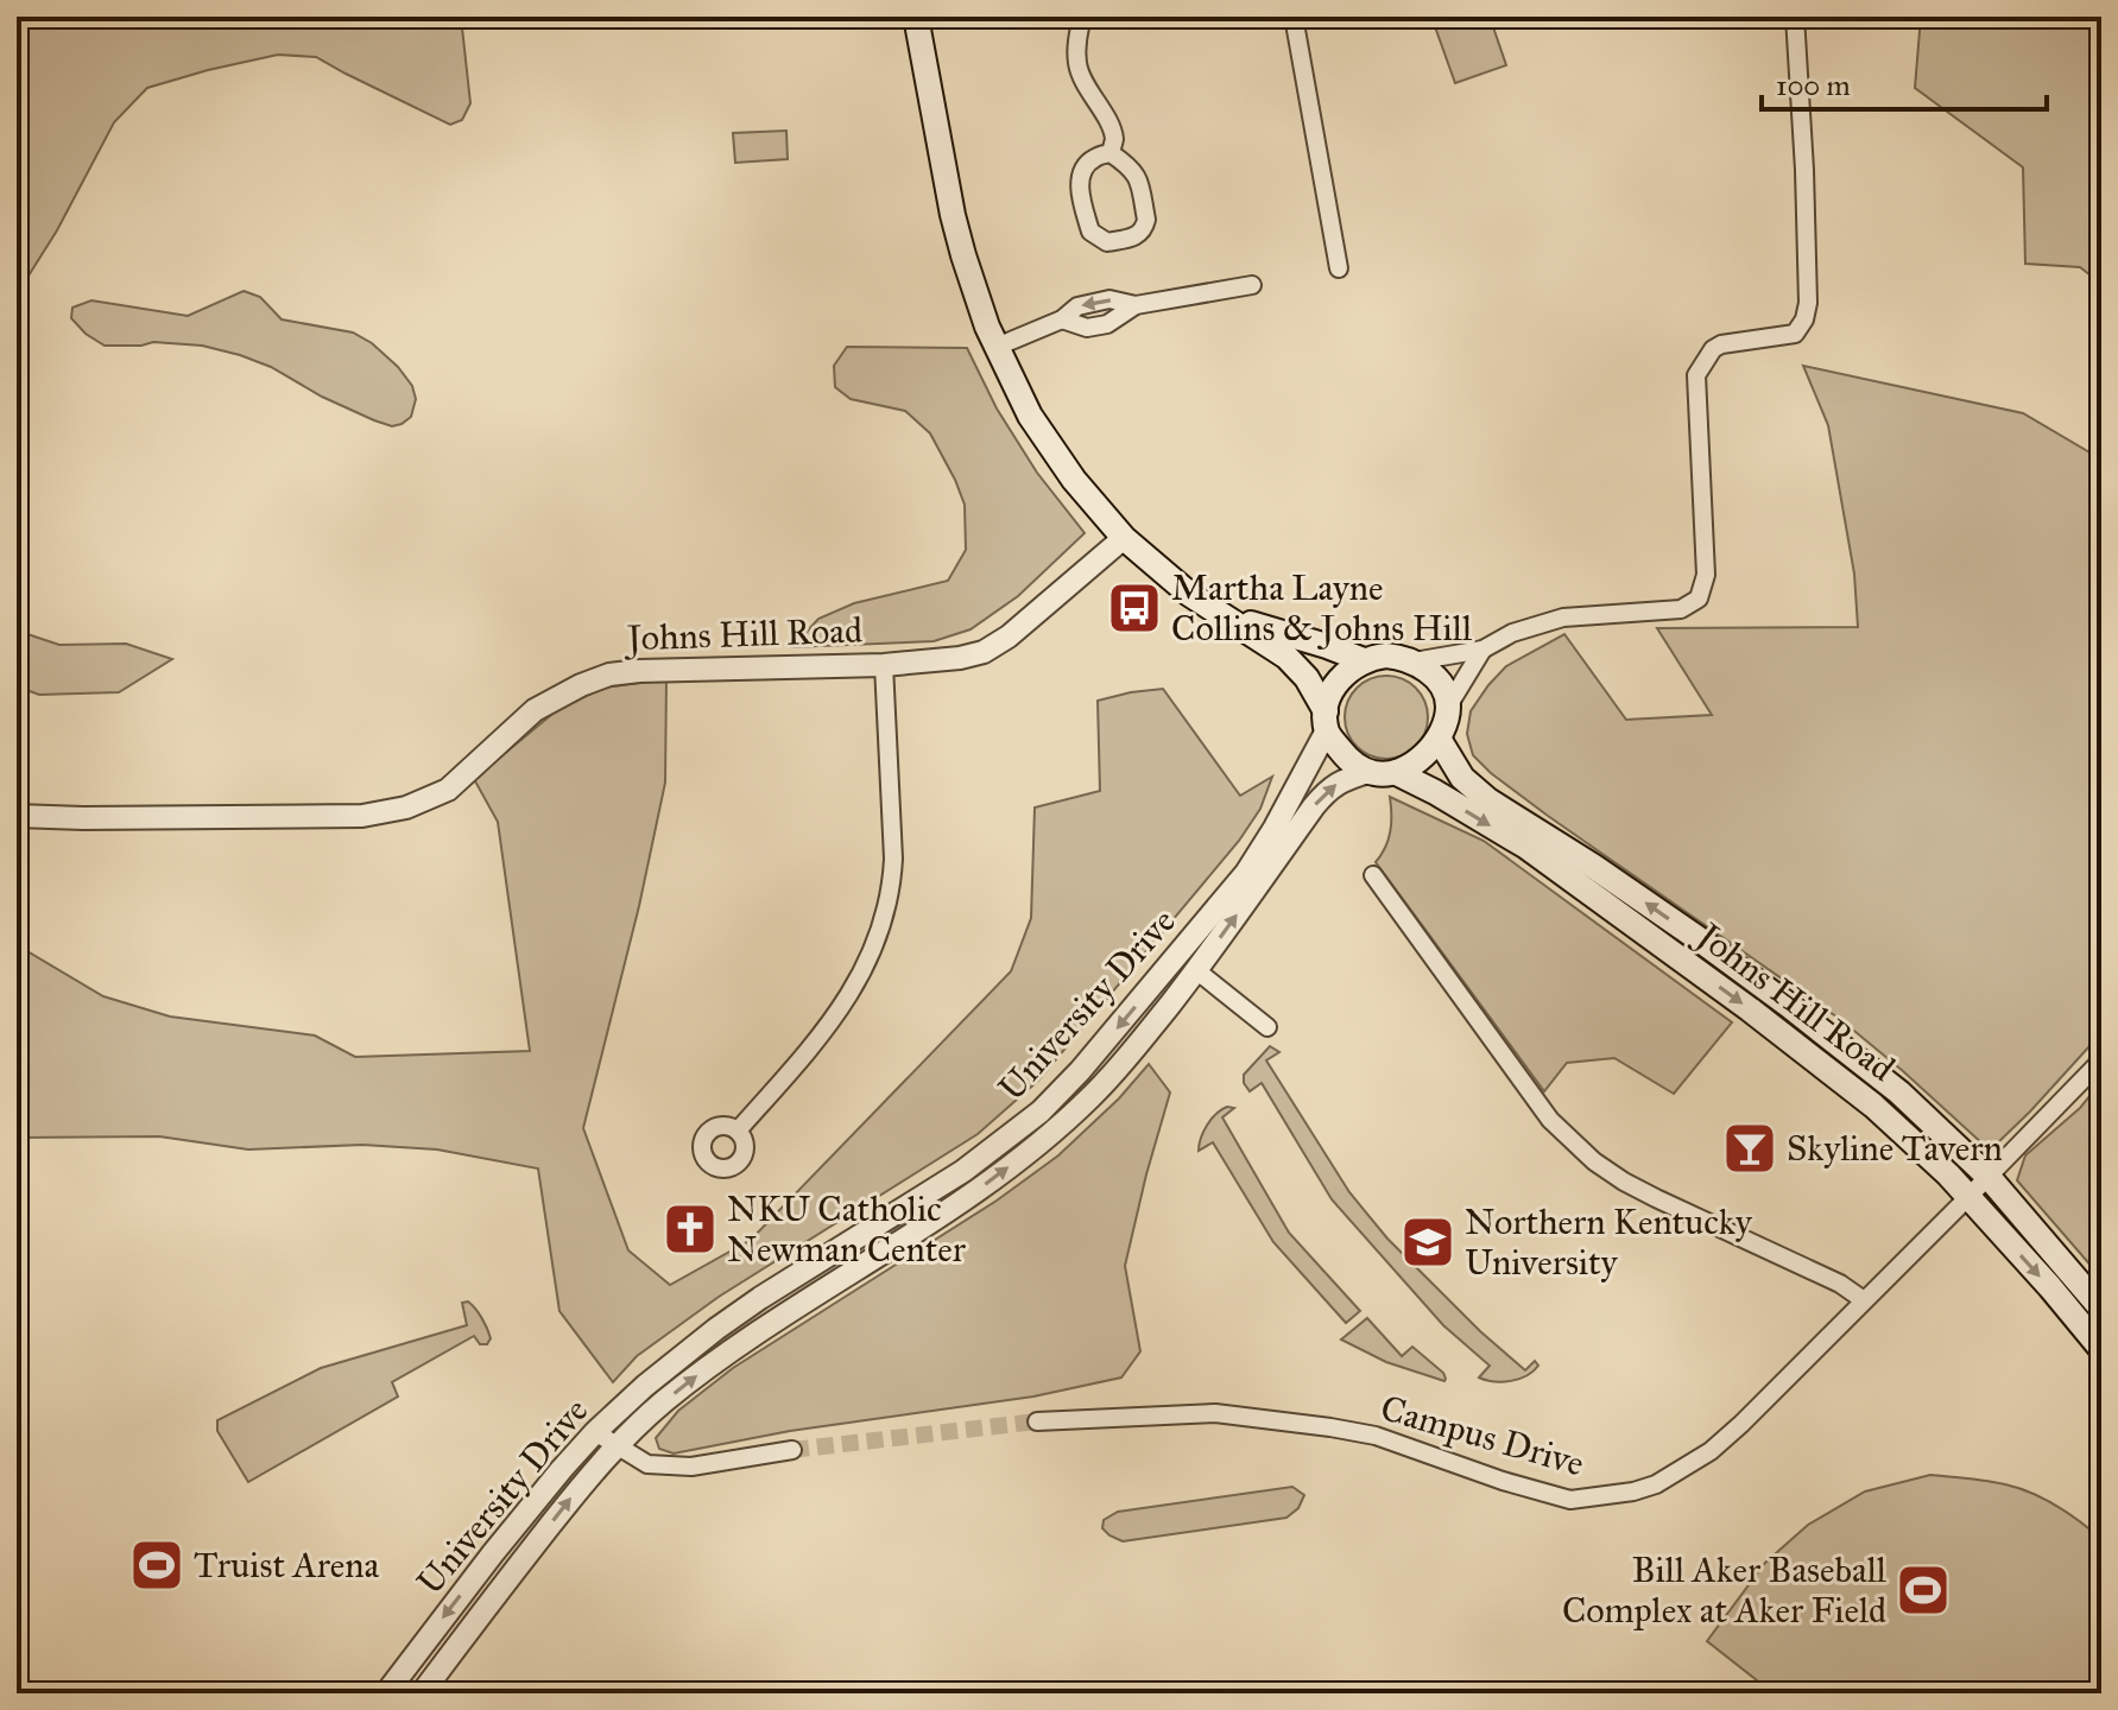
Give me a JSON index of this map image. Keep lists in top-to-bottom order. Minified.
{"streets":{"main road":["Johns Hill Road"],"street":["University Drive","Campus Drive"]},"crossings":[["Johns Hill Road","University Drive"],["Johns Hill Road","Campus Drive"]],"places":{"bus stop":["Martha Layne Collins & Johns Hill"],"bar":["Skyline Tavern"],"church":["NKU Catholic Newman Center"],"school or university":["Northern Kentucky University"],"sports":["Truist Arena","Bill Aker Baseball Complex at Aker Field"]},"scale_bar":"100 m"}
